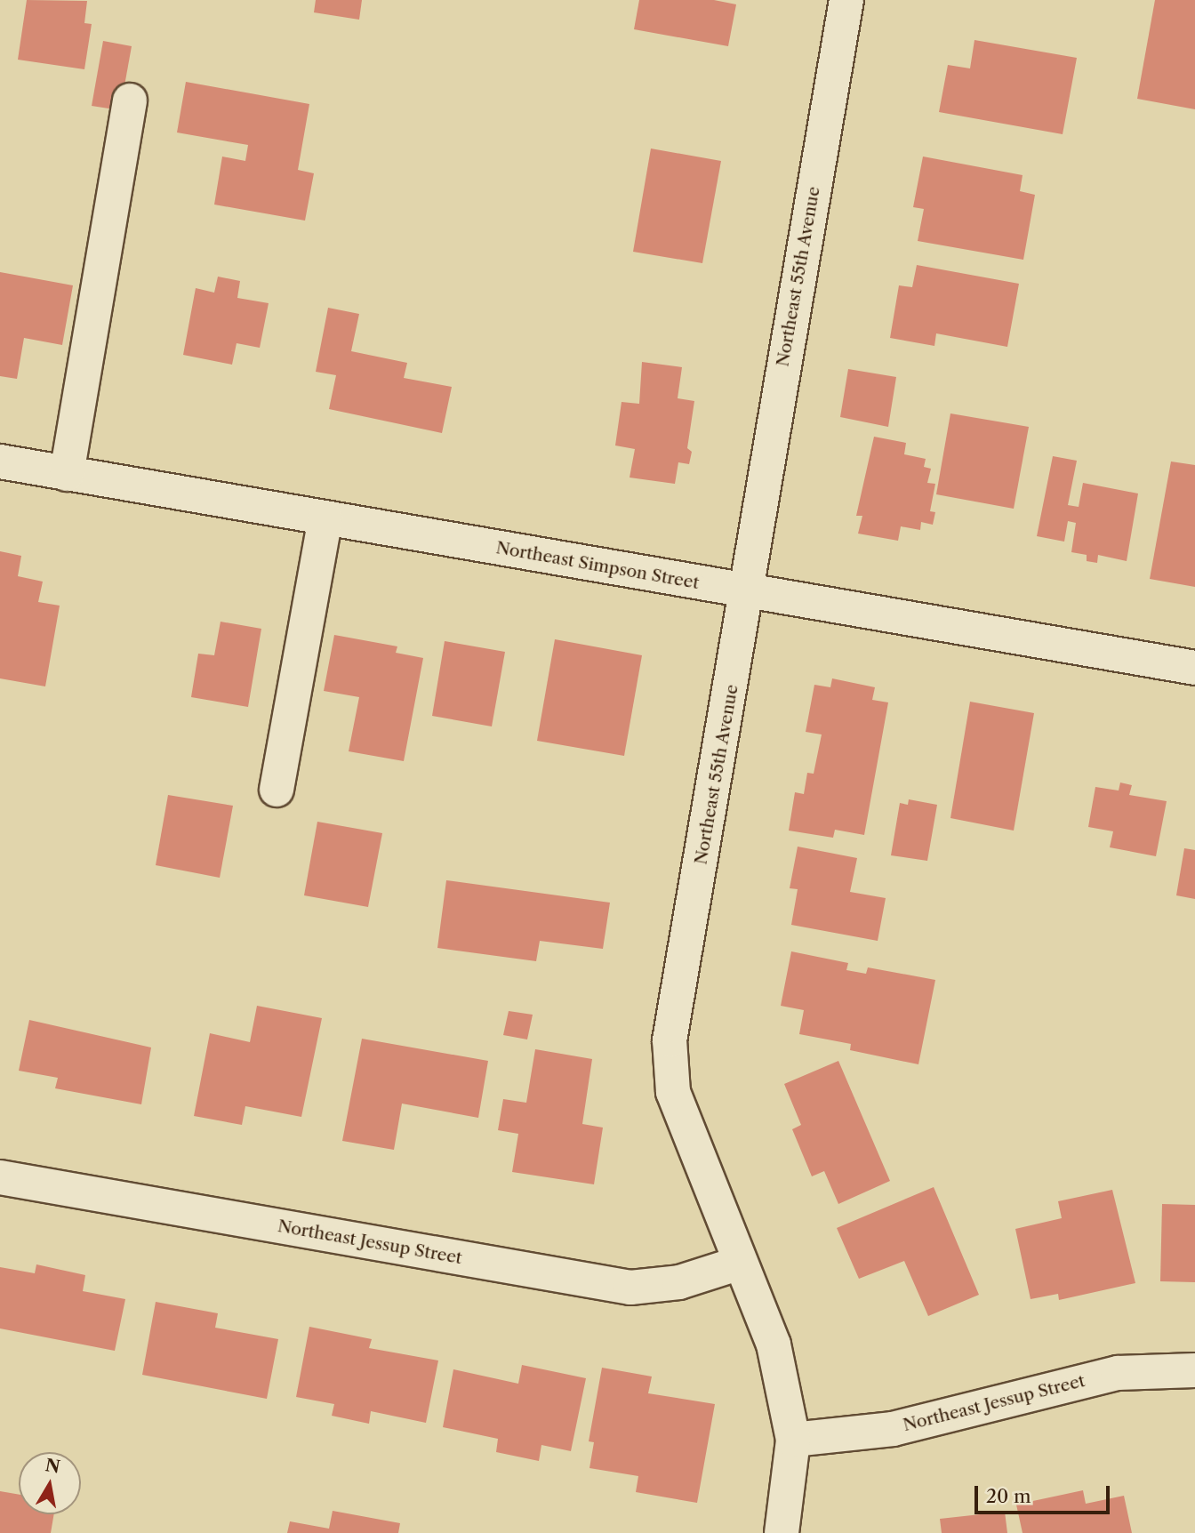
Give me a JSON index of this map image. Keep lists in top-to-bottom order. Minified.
{"streets":{"street":["Northeast 55th Avenue","Northeast Simpson Street","Northeast Jessup Street"]},"crossings":[["Northeast 55th Avenue","Northeast Simpson Street"],["Northeast 55th Avenue","Northeast Jessup Street"]],"scale_bar":"20 m","north":"top"}
